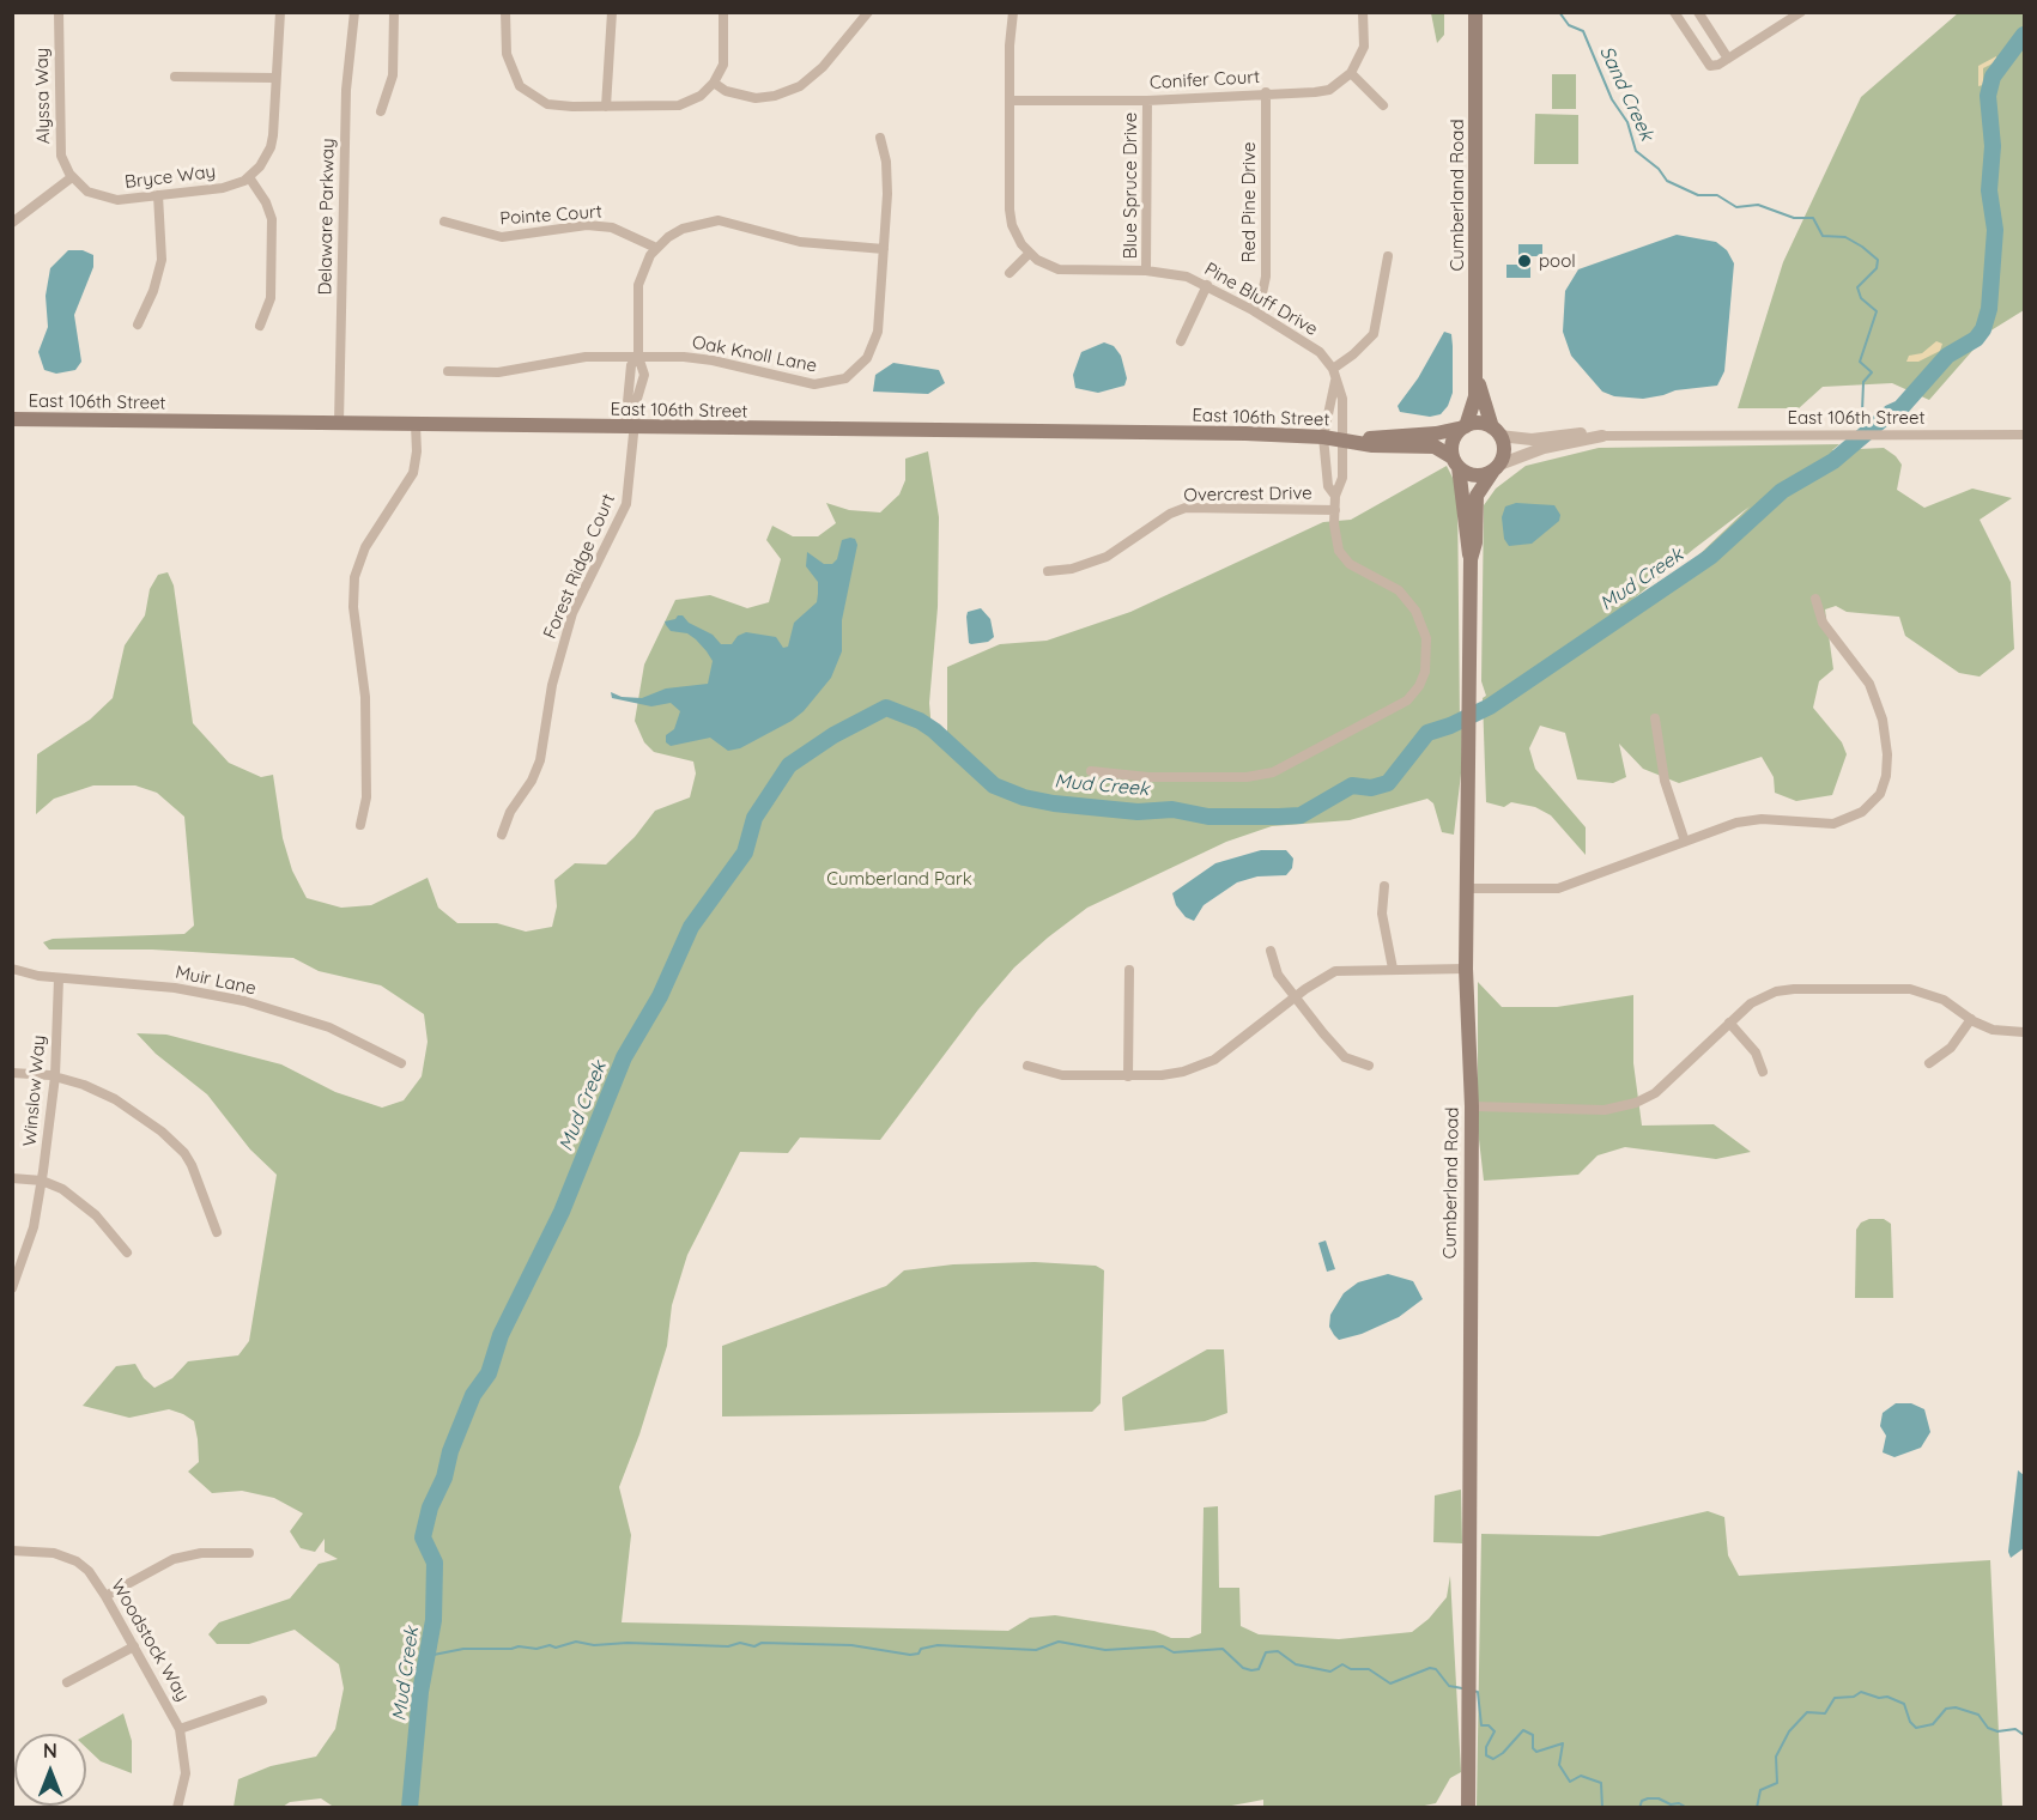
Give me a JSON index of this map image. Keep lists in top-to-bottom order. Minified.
{"streets":{"main road":["Cumberland Road","East 106th Street"],"street":["Conifer Court","Alyssa Way","Bryce Way","Blue Spruce Drive","Red Pine Drive","Pointe Court","Delaware Parkway","Pine Bluff Drive","Oak Knoll Lane","Overcrest Drive","Forest Ridge Court","Muir Lane","Winslow Way","Woodstock Way"]},"crossings":[["Conifer Court","Blue Spruce Drive"],["Conifer Court","Red Pine Drive"],["Alyssa Way","Bryce Way"],["Blue Spruce Drive","Pine Bluff Drive"],["Cumberland Road","East 106th Street"],["Red Pine Drive","Pine Bluff Drive"],["Pointe Court","Forest Ridge Court"],["Delaware Parkway","East 106th Street"],["Pine Bluff Drive","East 106th Street"],["Oak Knoll Lane","Forest Ridge Court"],["East 106th Street","Forest Ridge Court"],["Muir Lane","Winslow Way"]],"water":["Sand Creek","Mud Creek"],"parks":["Cumberland Park"],"places":["pool"],"north":"top"}
